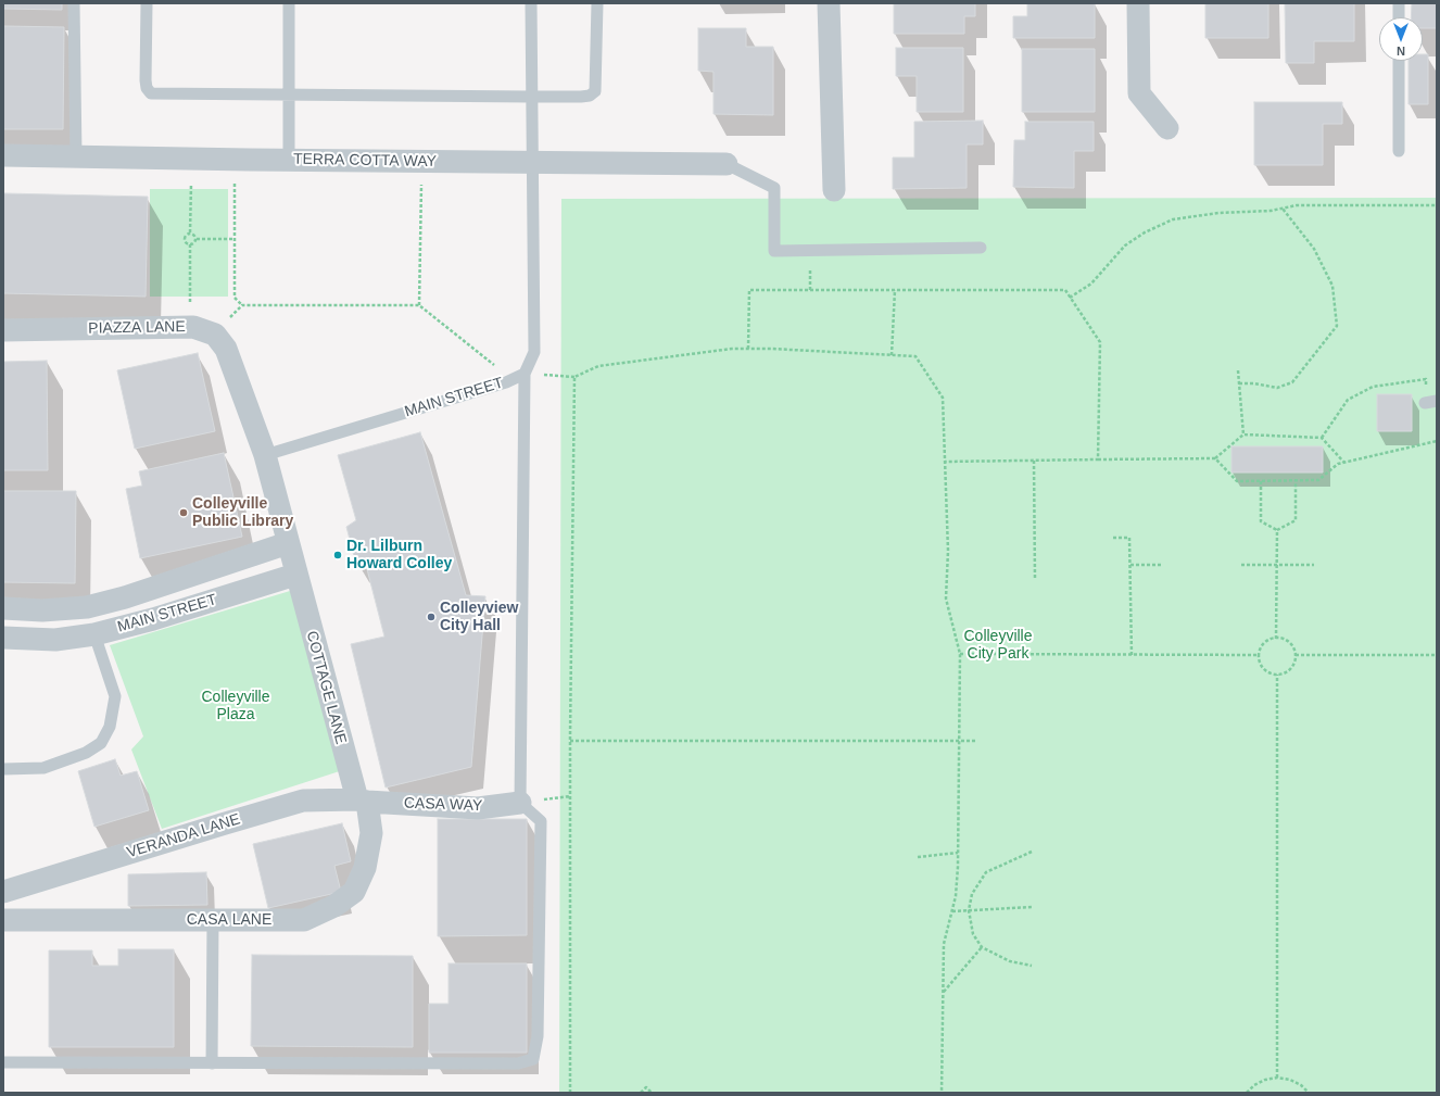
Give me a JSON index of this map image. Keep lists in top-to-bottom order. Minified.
{"streets":{"street":["TERRA COTTA WAY","PIAZZA LANE","MAIN STREET","COTTAGE LANE","CASA WAY","VERANDA LANE","CASA LANE"]},"crossings":[["MAIN STREET","COTTAGE LANE"],["COTTAGE LANE","CASA WAY"],["COTTAGE LANE","VERANDA LANE"],["COTTAGE LANE","CASA LANE"],["CASA WAY","VERANDA LANE"],["CASA WAY","CASA LANE"],["VERANDA LANE","CASA LANE"]],"parks":["Colleyville City Park","Colleyville Plaza"],"places":["Colleyville Public Library","Dr. Lilburn Howard Colley","Colleyview City Hall"],"north":"bottom"}
